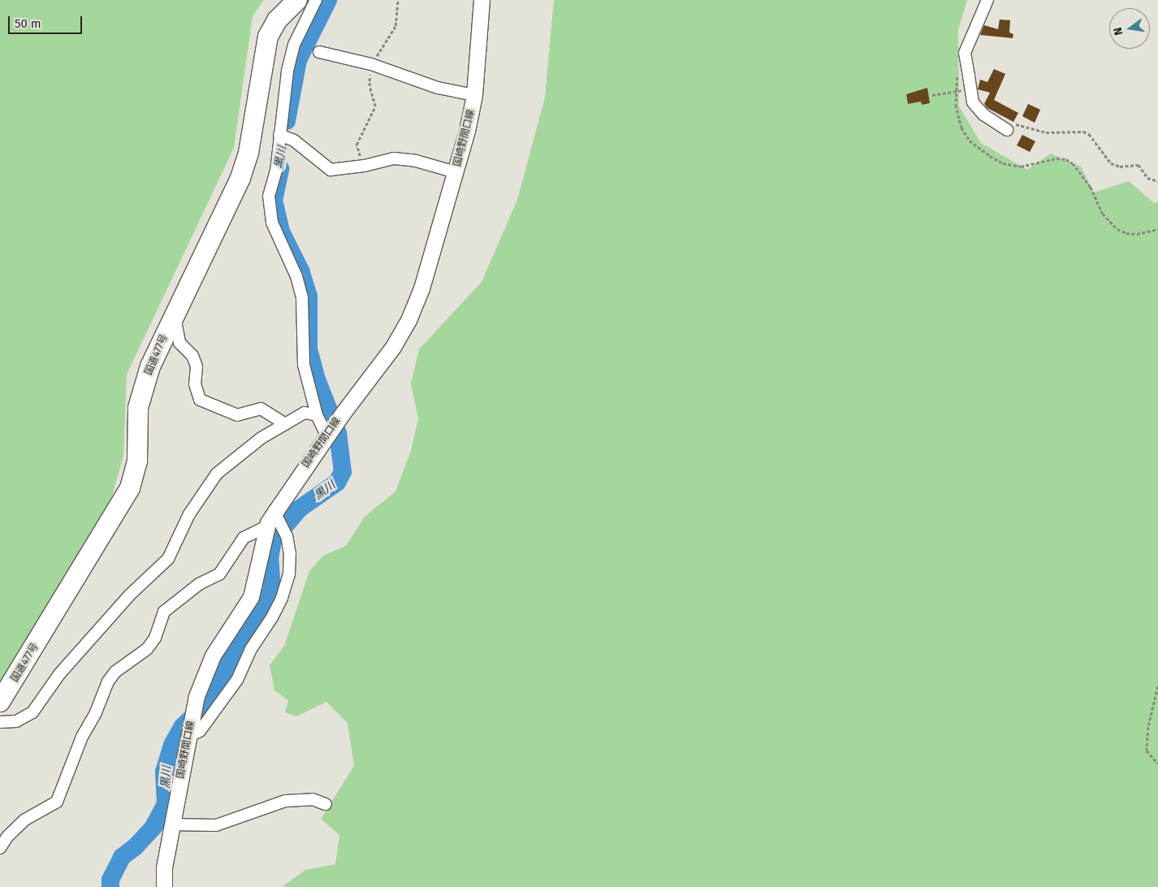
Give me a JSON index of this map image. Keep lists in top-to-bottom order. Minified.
{"streets":{"highway":["国道477号"],"main road":["国崎野間口線"]},"water":["黒川"],"scale_bar":"50 m","north":"left"}
